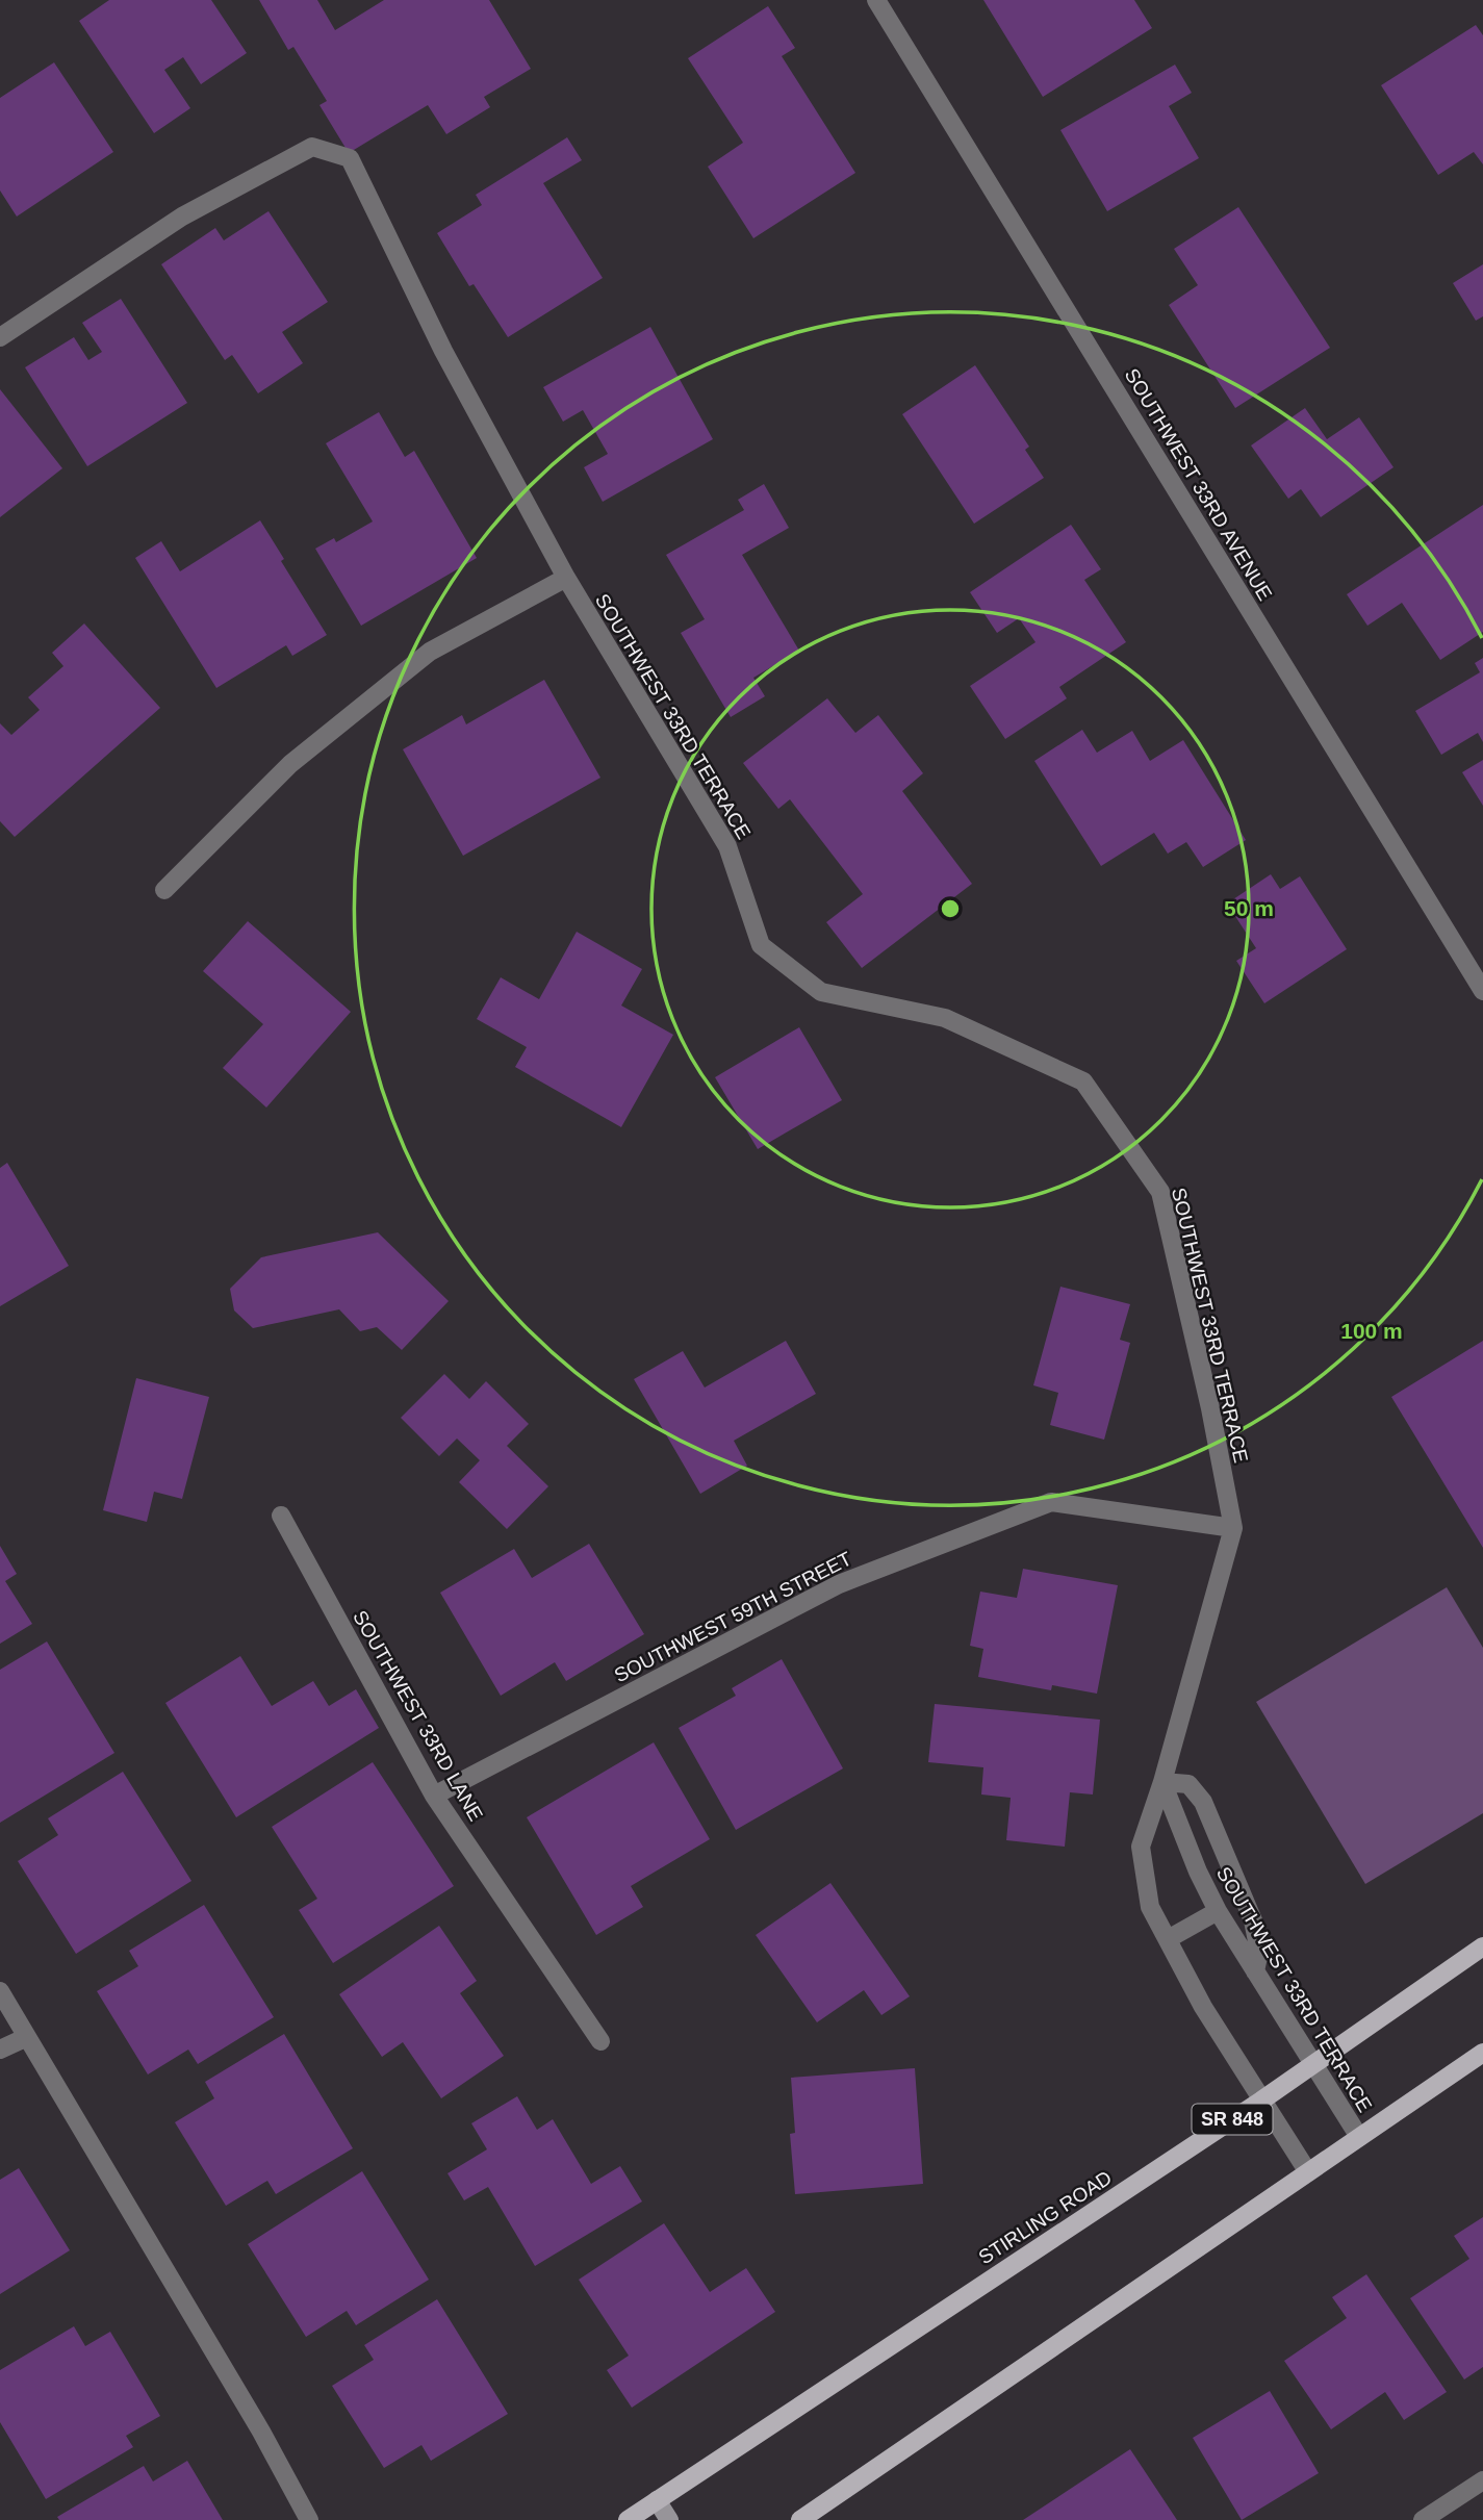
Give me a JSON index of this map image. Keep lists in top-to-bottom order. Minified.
{"streets":{"main road":["SR 848","STIRLING ROAD"],"street":["SOUTHWEST 33RD AVENUE","SOUTHWEST 33RD TERRACE","SOUTHWEST 59TH STREET","SOUTHWEST 33RD LANE"]},"crossings":[["SOUTHWEST 33RD TERRACE","SOUTHWEST 59TH STREET"],["SOUTHWEST 33RD TERRACE","STIRLING ROAD"],["SOUTHWEST 59TH STREET","SOUTHWEST 33RD LANE"]],"rings":["50 m","100 m"]}
